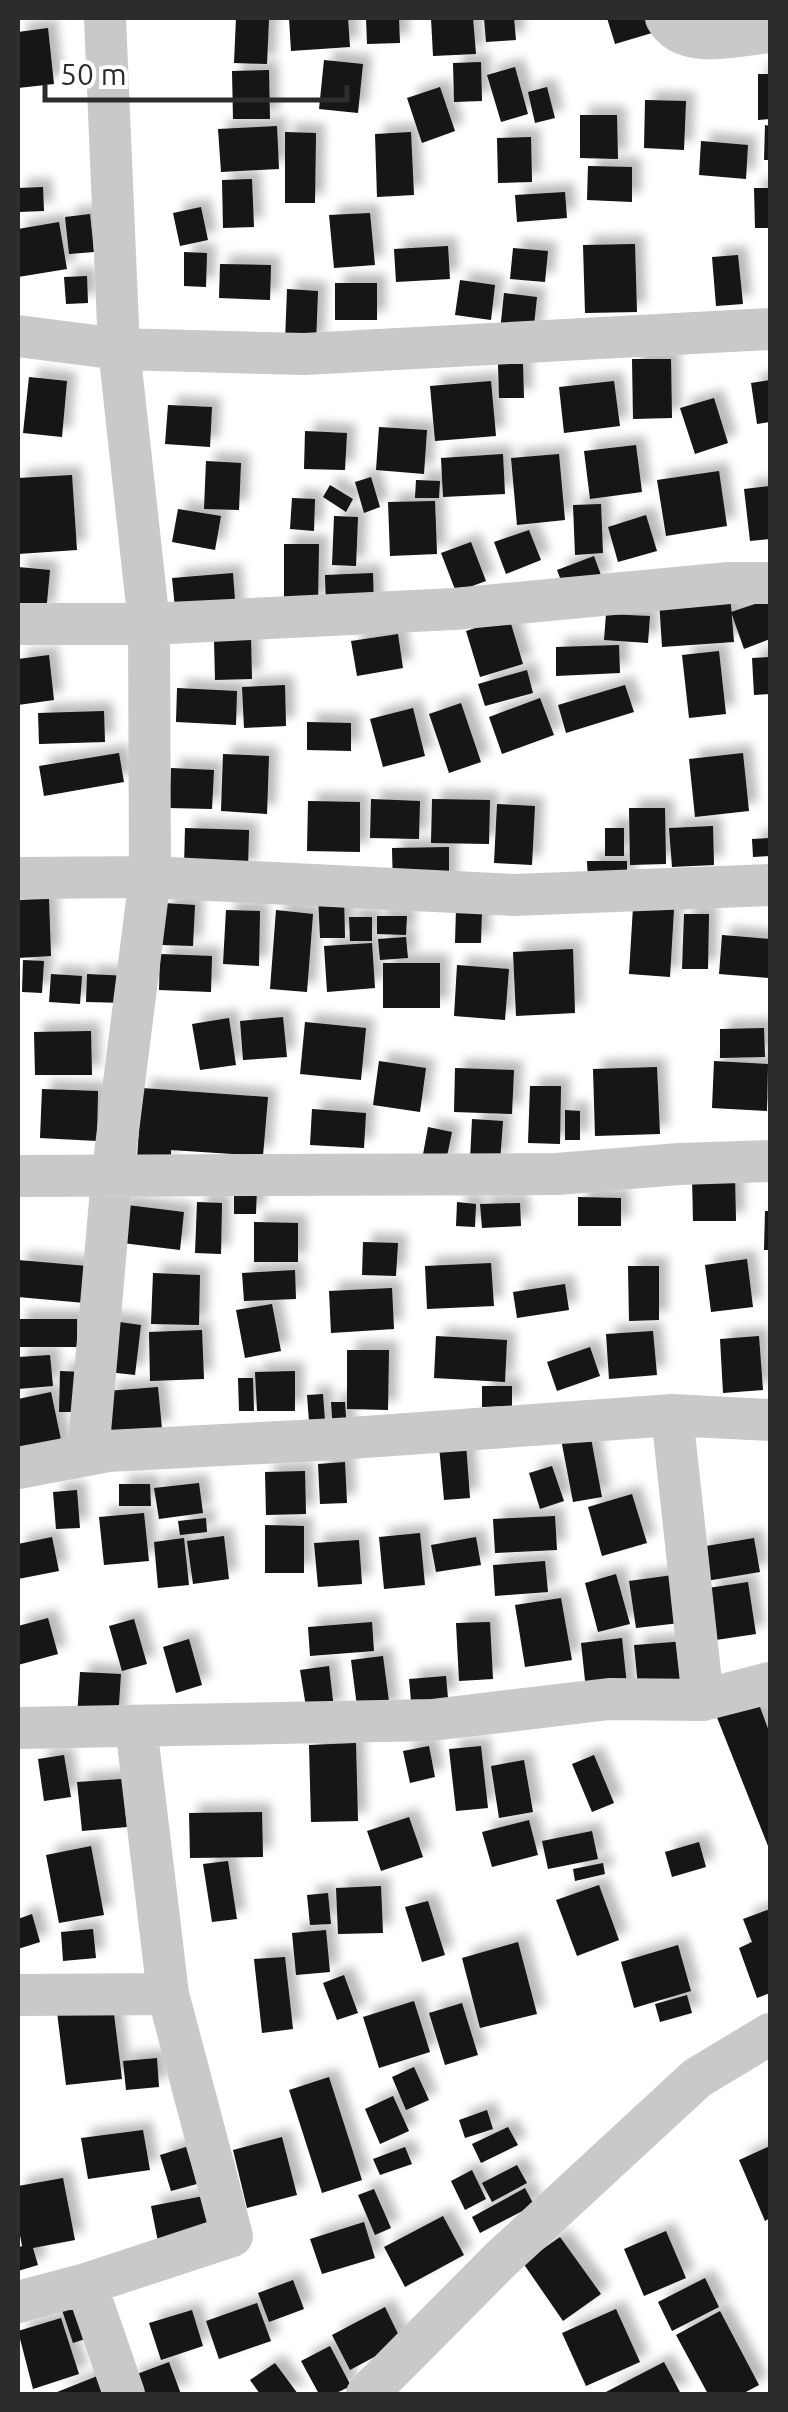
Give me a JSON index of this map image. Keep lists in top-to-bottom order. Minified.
{"scale_bar":"50 m"}
